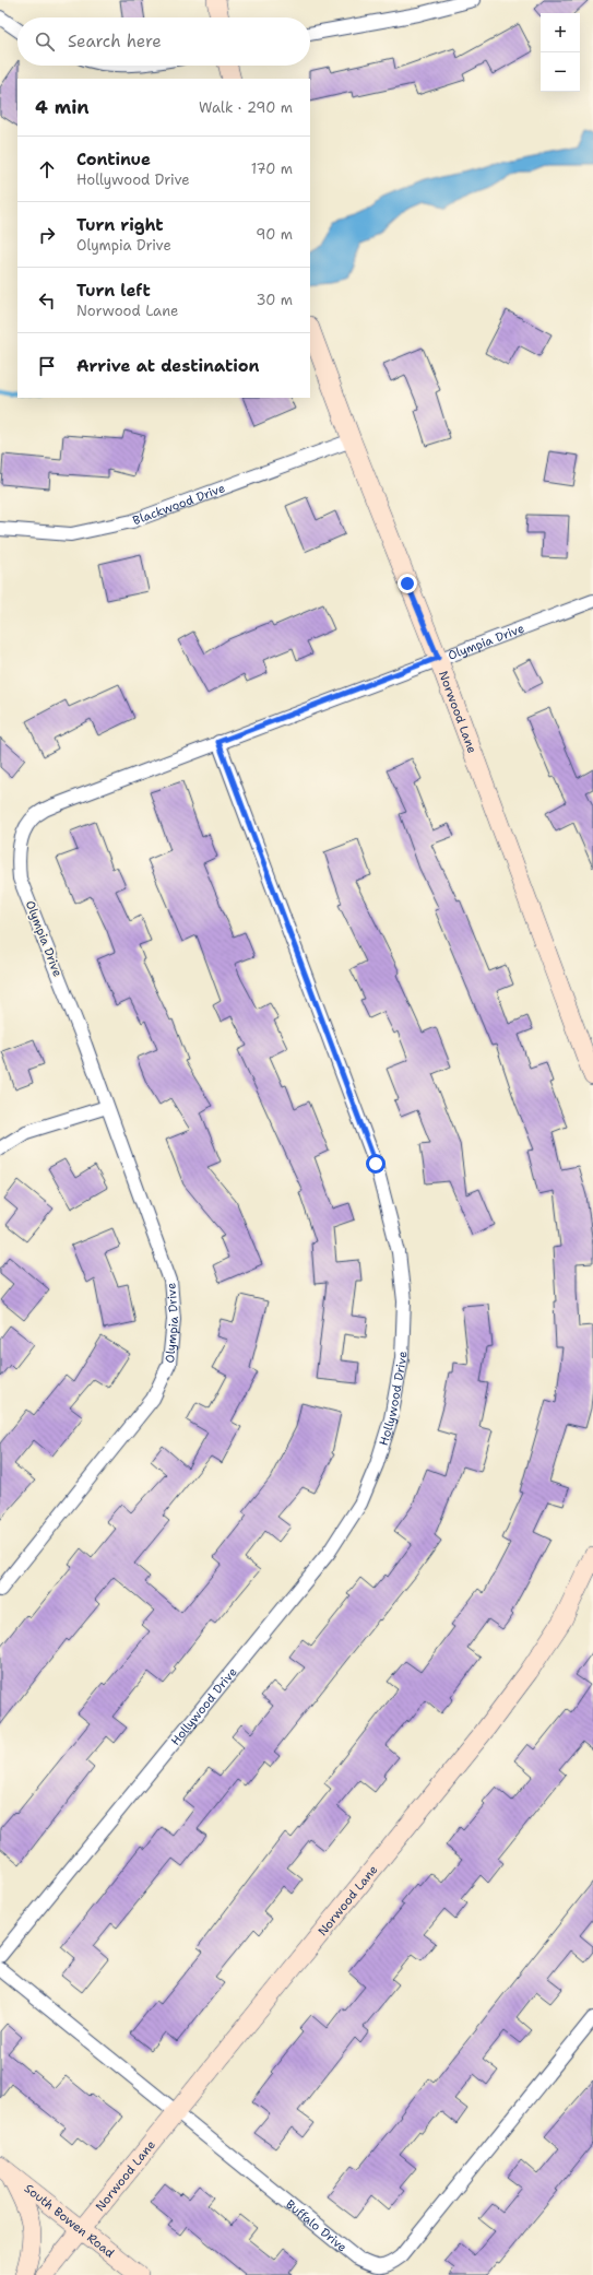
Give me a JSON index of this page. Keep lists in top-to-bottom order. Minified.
{"streets":{"street":["Blackwood Drive","Olympia Drive","Norwood Lane","Hollywood Drive","South Bowen Road","Buffalo Drive"]},"crossings":[["Blackwood Drive","Norwood Lane"],["Olympia Drive","Norwood Lane"],["Olympia Drive","Hollywood Drive"],["Norwood Lane","South Bowen Road"],["Norwood Lane","Buffalo Drive"]],"page":{"map_buttons":["+","−"],"search":"Search here","heading":["4 min","Walk · 290 m"],"list":[["Continue","Hollywood Drive","170 m"],["Turn right","Olympia Drive","90 m"],["Turn left","Norwood Lane","30 m"],"Arrive at destination"]}}
